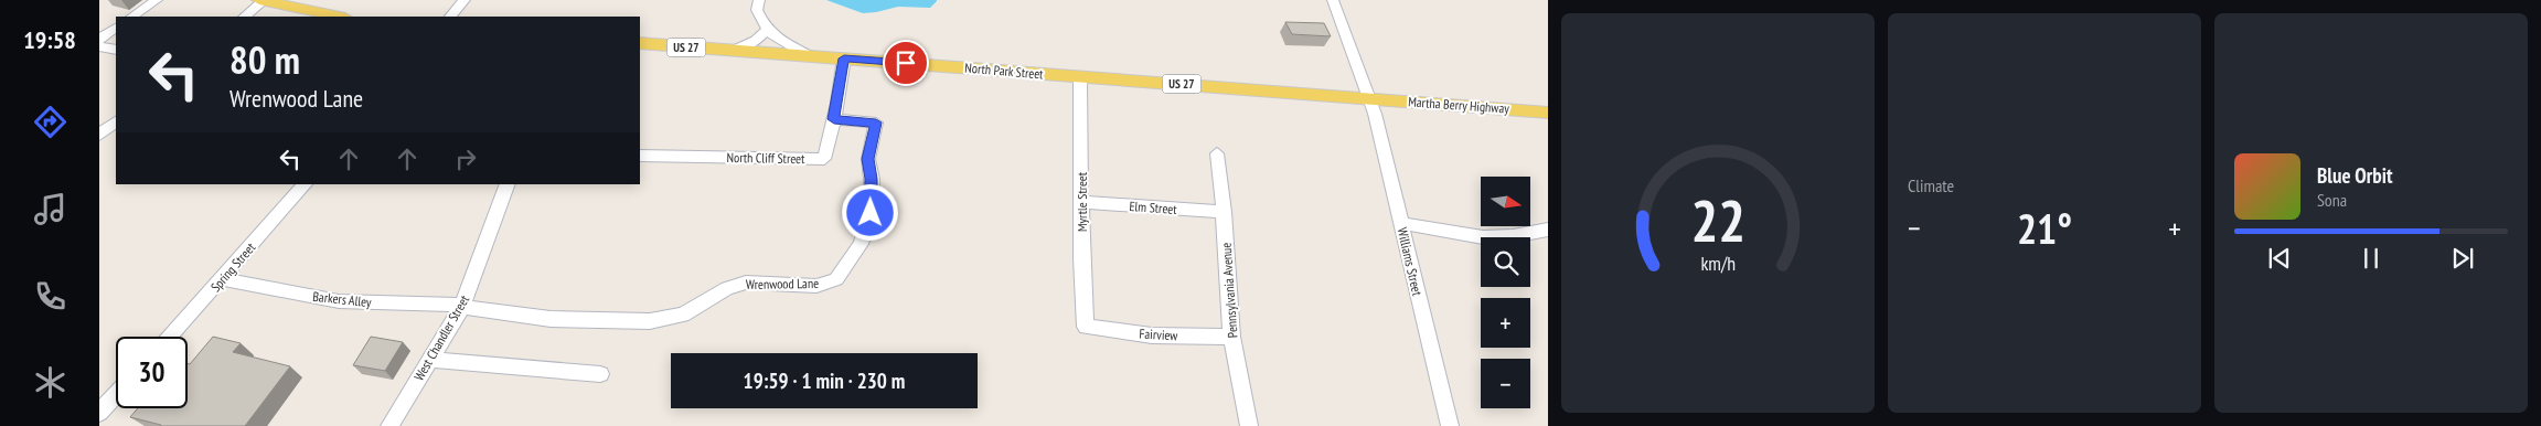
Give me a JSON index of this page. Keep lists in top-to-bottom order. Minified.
{"streets":{"main road":["US 27","North Park Street","Martha Berry Highway"],"street":["North Cliff Street","Myrtle Street","Elm Street","Williams Street","Spring Street","Wrenwood Lane","Pennsylvania Avenue","Barkers Alley","Fairview","West Chandler Street"]},"crossings":[["North Park Street","Martha Berry Highway"],["North Park Street","North Cliff Street"],["North Park Street","Myrtle Street"],["North Park Street","Williams Street"],["Martha Berry Highway","Williams Street"],["North Cliff Street","Wrenwood Lane"],["Myrtle Street","Elm Street"],["Myrtle Street","Fairview"],["Elm Street","Pennsylvania Avenue"],["Spring Street","Barkers Alley"],["Wrenwood Lane","Barkers Alley"],["Wrenwood Lane","West Chandler Street"],["Pennsylvania Avenue","Fairview"],["Barkers Alley","West Chandler Street"]],"north":"right","page":{"tabs":"19:58","tile":"Climate","turn":["80 m","Wrenwood Lane"],"song":["Blue Orbit","Sona"],"map_buttons":["+","−"],"heat":["−","21°","+"],"limit":"30","trip":"19:59 · 1 min · 230 m","gauge":["22","km/h"]}}
